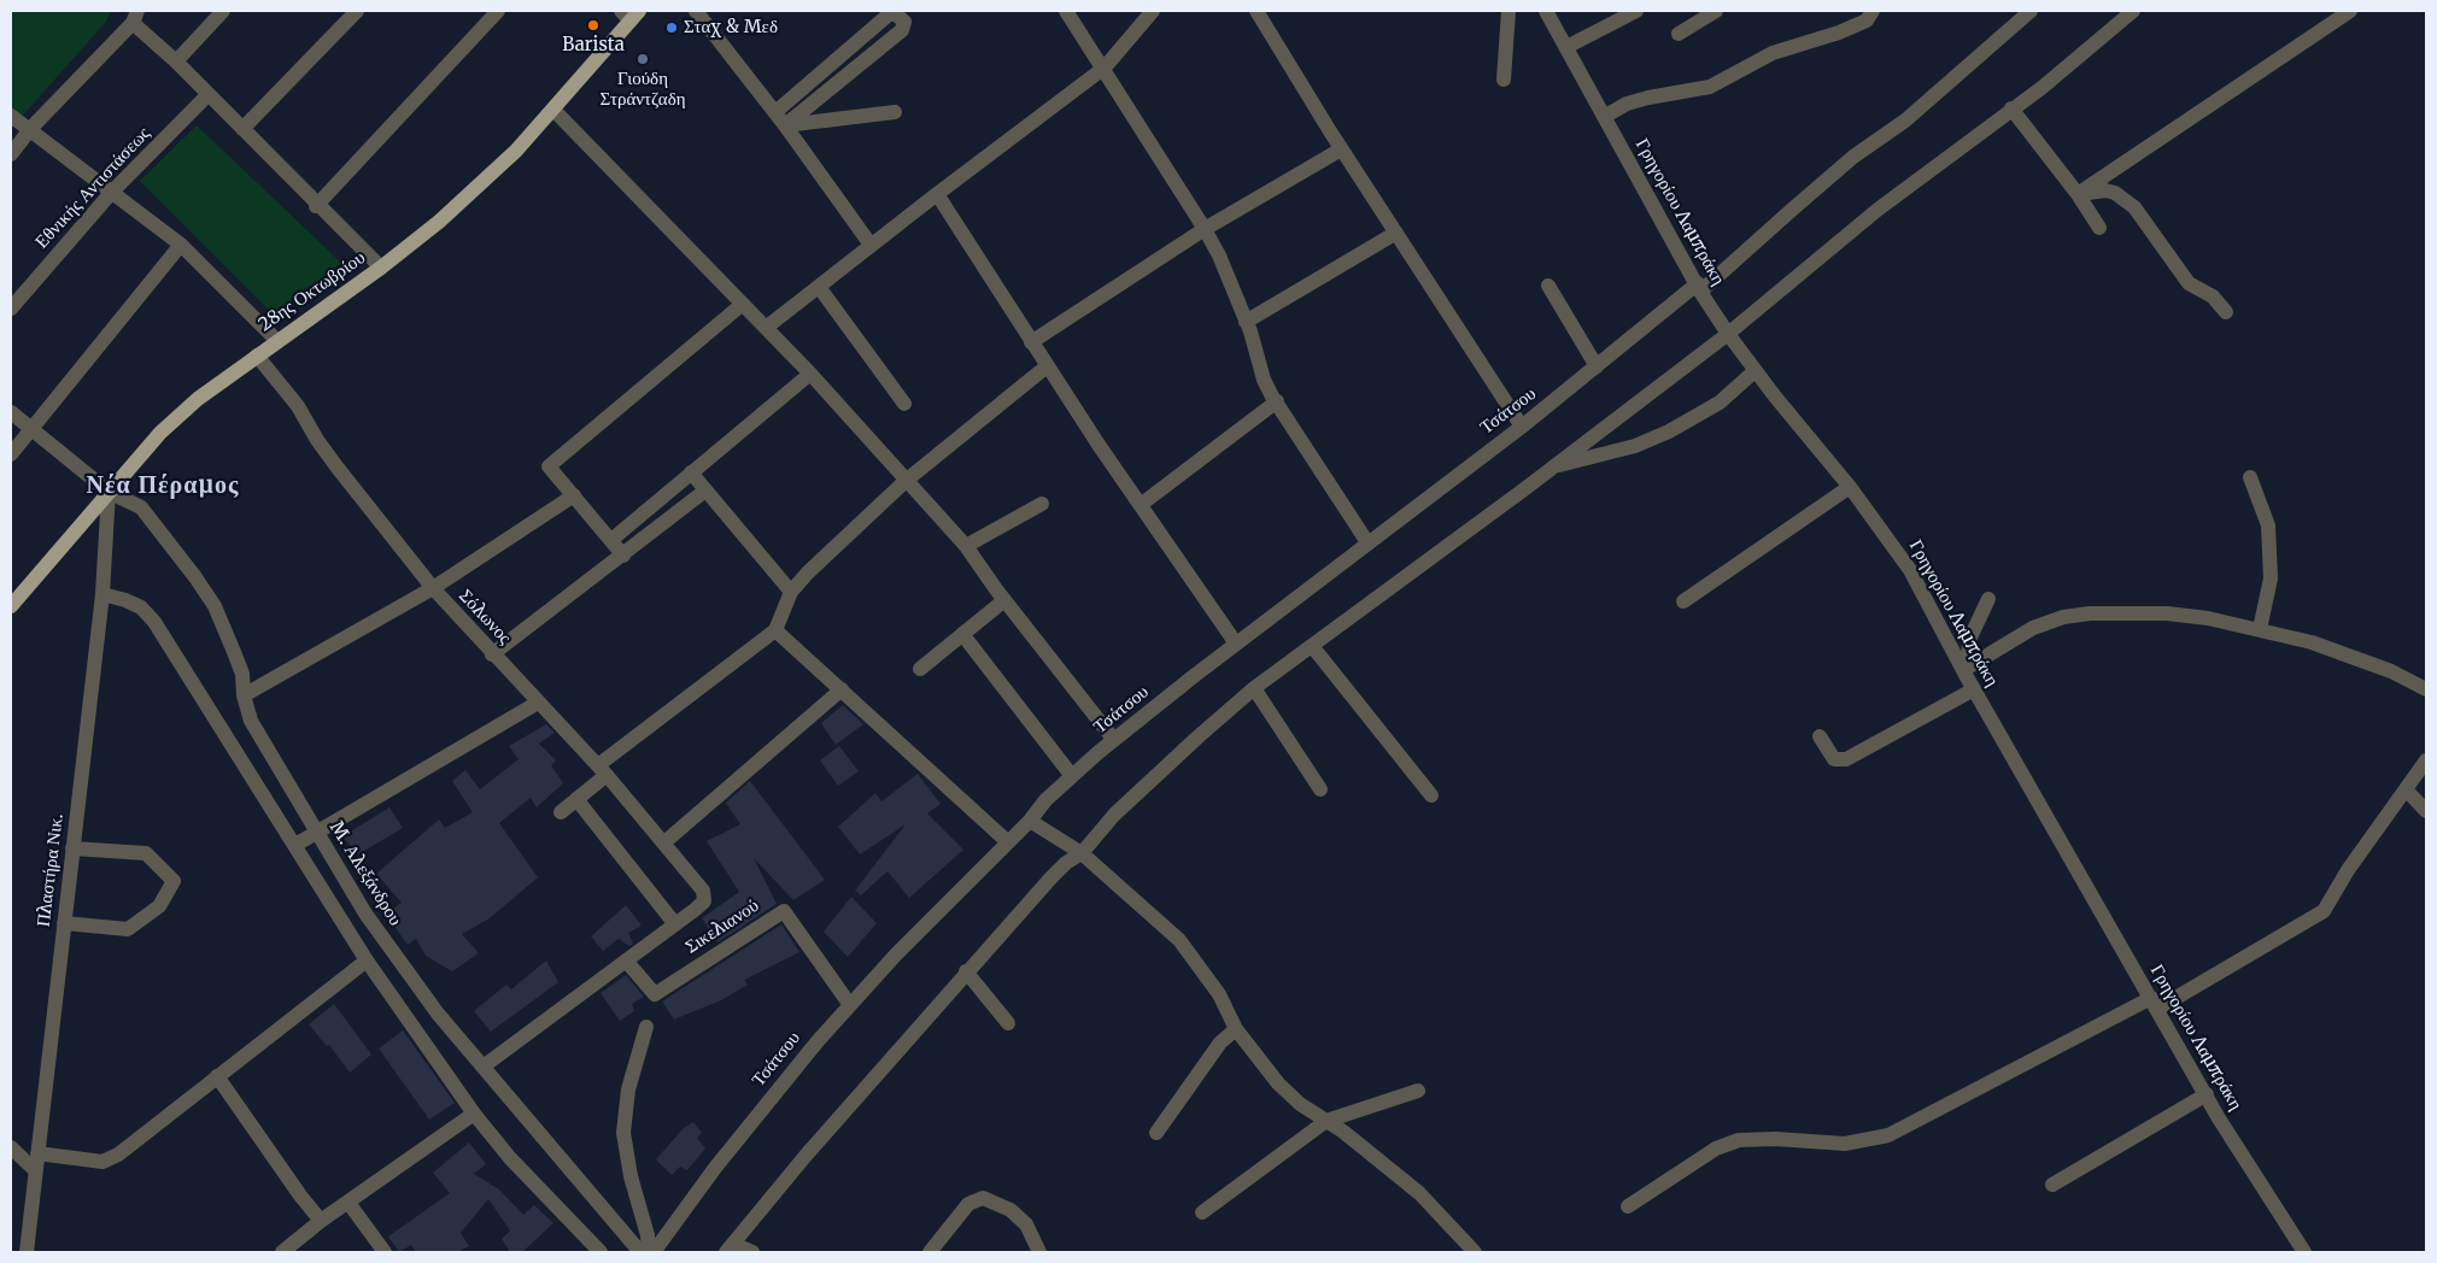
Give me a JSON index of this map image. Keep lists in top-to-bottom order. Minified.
{"streets":{"main road":["28ης Οκτωβρίου"],"street":["Εθνικής Αντιστάσεως","Γρηγορίου Λαμπράκη","Τσάτσου","Σόλωνος","Πλαστήρα Νικ.","Μ. Αλεξάνδρου","Σικελιανού"]},"crossings":[["Γρηγορίου Λαμπράκη","Τσάτσου"],["28ης Οκτωβρίου","Σόλωνος"],["28ης Οκτωβρίου","Πλαστήρα Νικ."],["28ης Οκτωβρίου","Μ. Αλεξάνδρου"],["Τσάτσου","Σικελιανού"],["Πλαστήρα Νικ.","Μ. Αλεξάνδρου"]],"districts":["Νέα Πέραμος"],"places":["Barista","Σταχ & Μεδ","Γιούδη Στράντζαδη"]}
